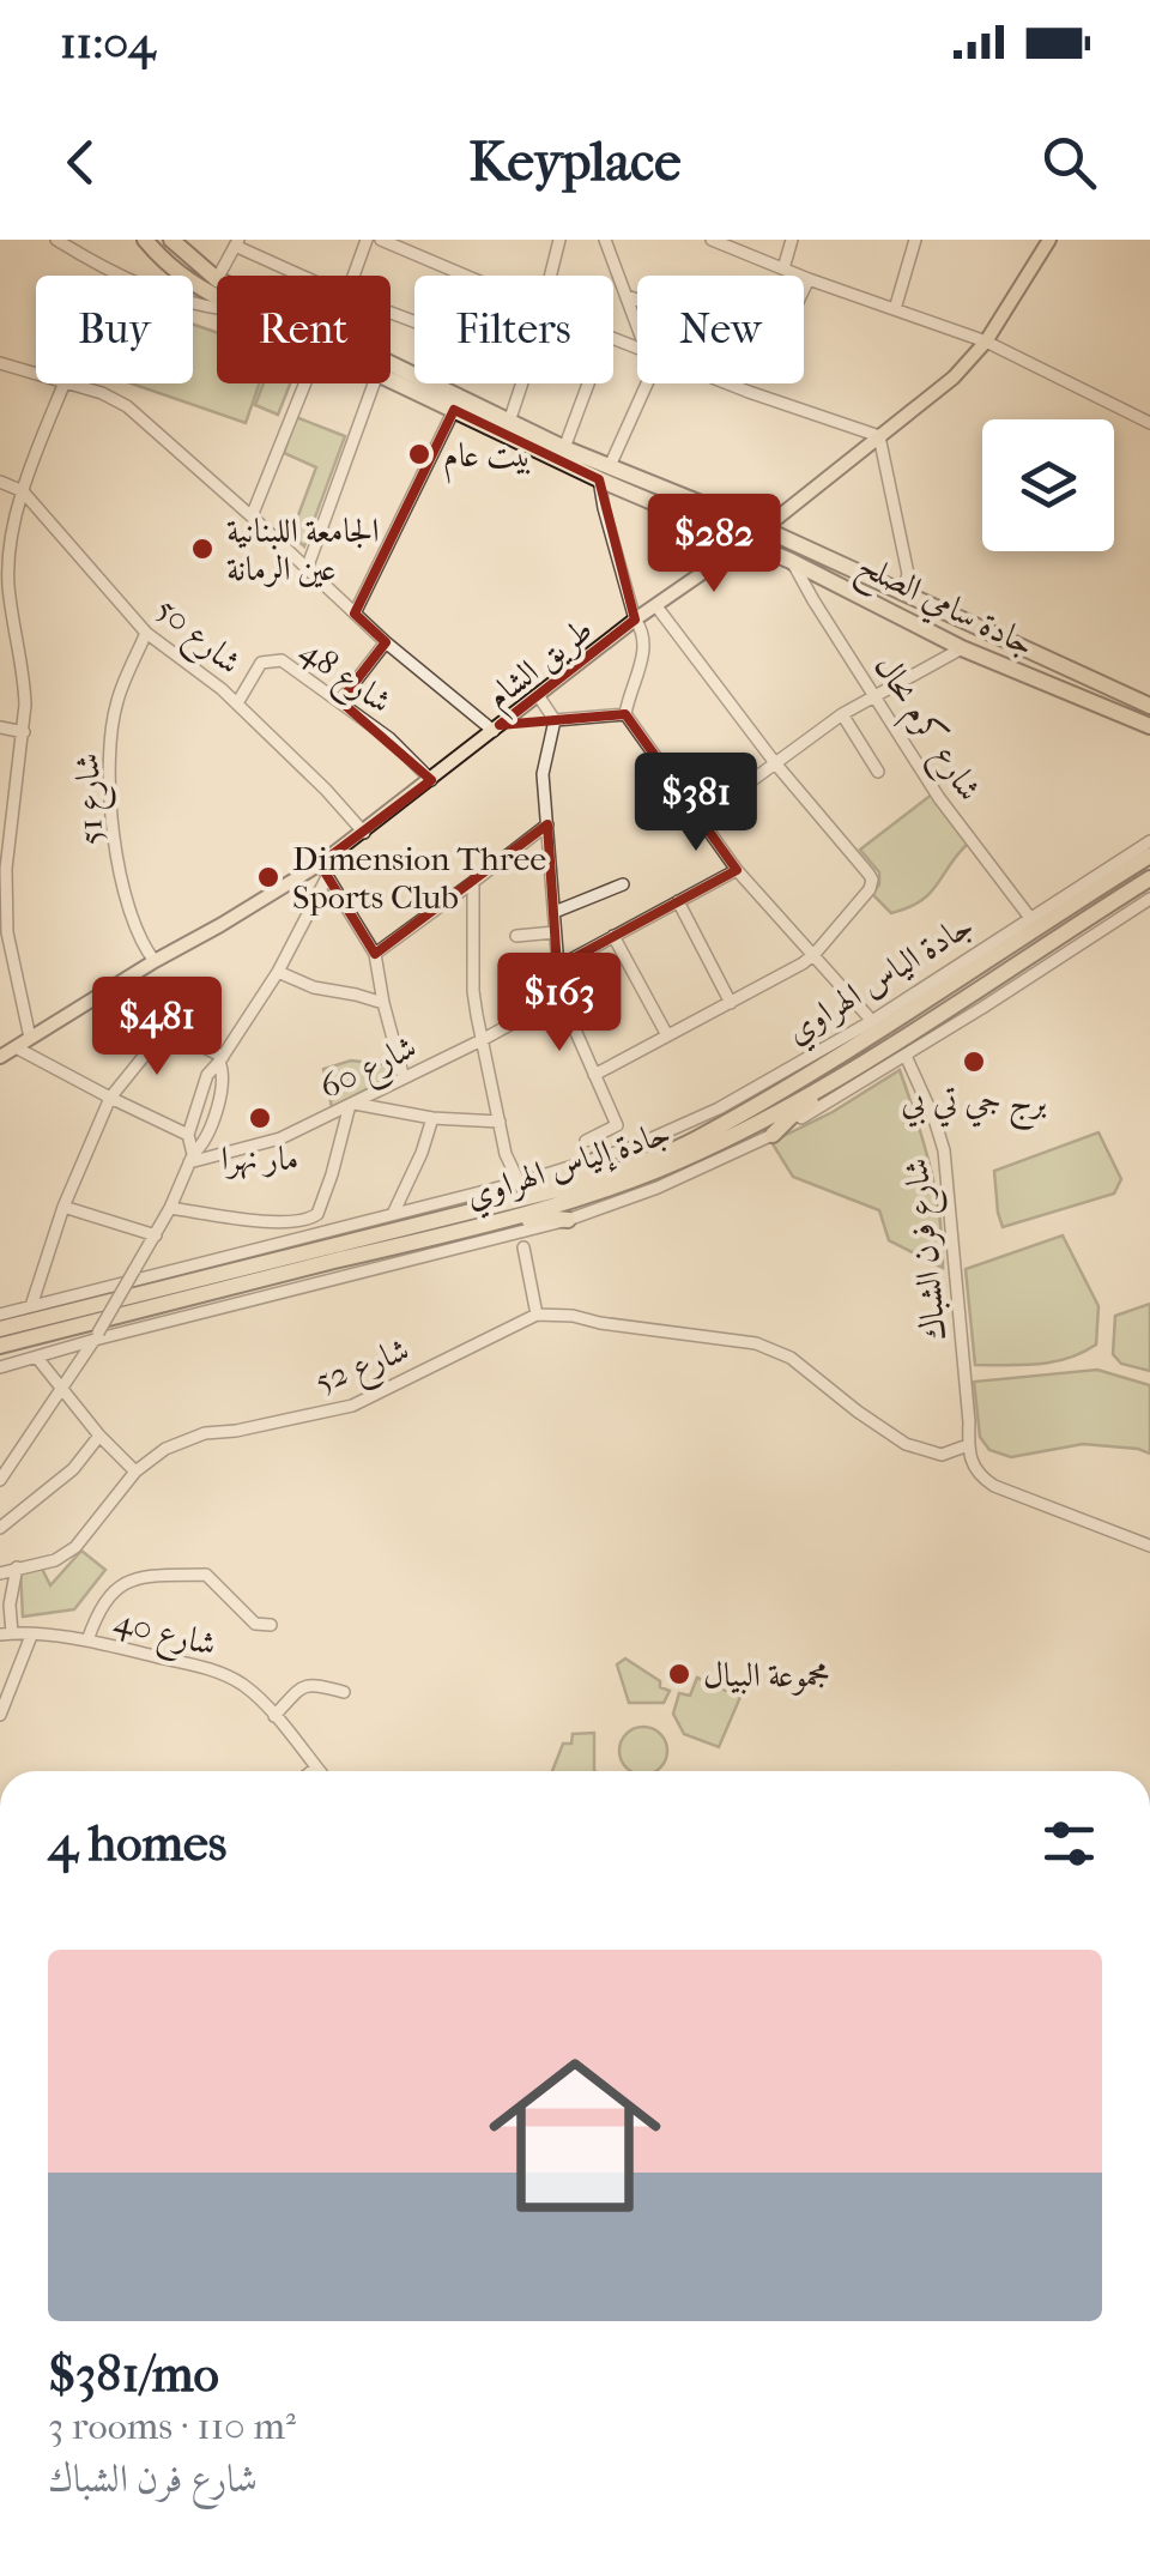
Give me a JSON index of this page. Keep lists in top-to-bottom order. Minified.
{"streets":{"highway":["جادة سامي الصلح","جادة إلياس الهراوي"],"main road":["طريق الشام"],"street":["شارع 50","شارع 48","شارع كرم ىحال","شارع 51","جادة الياس الهراوي","شارع 60","شارع فرن الشباك","شارع 52","شارع 40"]},"crossings":[["جادة سامي الصلح","طريق الشام"],["جادة سامي الصلح","شارع كرم ىحال"],["شارع 50","طريق الشام"],["شارع 50","شارع 48"],["شارع 50","شارع 51"],["طريق الشام","شارع 48"],["طريق الشام","شارع 51"],["شارع كرم ىحال","جادة الياس الهراوي"],["جادة الياس الهراوي","جادة إلياس الهراوي"],["جادة إلياس الهراوي","شارع فرن الشباك"]],"places":["بيت عام","الجامعة اللبنانية عين الرمانة","Dimension Three Sports Club","برج جي تي بي","مار نهرا","مجموعة البيال"],"page":{"status":"11:04","header":"Keyplace","chip":["Buy","Rent","Filters","New"],"price":["$282","$381","$163","$481"],"heading":"4 homes","list":[{"name":"$381/mo","note":"3 rooms · 110 m² · شارع فرن الشباك"}]}}
